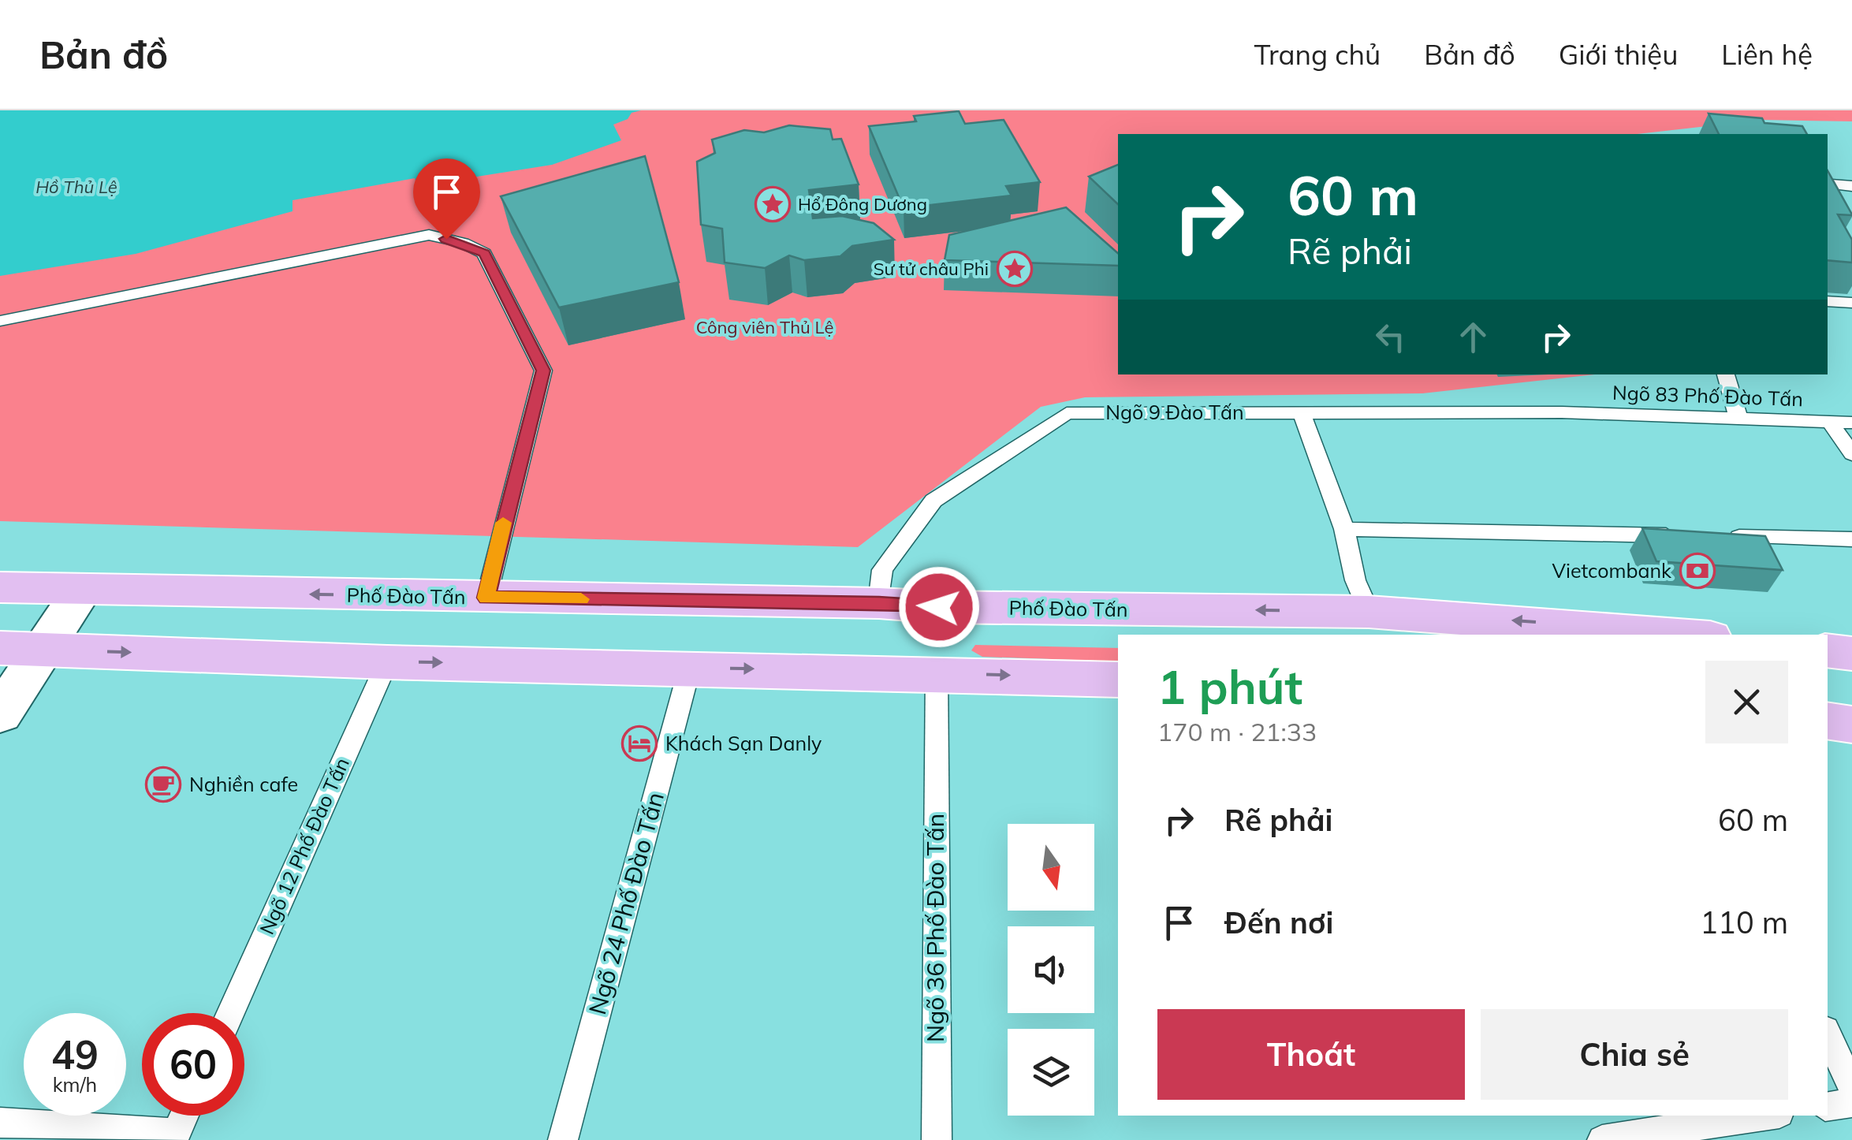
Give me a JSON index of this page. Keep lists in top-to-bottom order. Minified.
{"streets":{"main road":["Phố Đào Tấn"],"lane":["Ngõ 83 Phố Đào Tấn","Ngõ 9 Đào Tấn","Ngõ 12 Phố Đào Tấn","Ngõ 24 Phố Đào Tấn","Ngõ 36 Phố Đào Tấn"]},"crossings":[["Ngõ 83 Phố Đào Tấn","Ngõ 9 Đào Tấn"],["Ngõ 9 Đào Tấn","Phố Đào Tấn"]],"water":["Hồ Thủ Lệ"],"parks":["Công viên Thủ Lệ"],"places":{"place":["Hổ Đông Dương","Sư tử châu Phi"],"bank":["Vietcombank"],"hotel":["Khách Sạn Danly"],"cafe":["Nghiền cafe"]},"north":"bottom","page":{"header":"Bản đồ","nav":["Trang chủ","Bản đồ","Giới thiệu","Liên hệ"],"turn":["60 m","Rẽ phải"],"heading":["1 phút","170 m · 21:33"],"list":[{"name":"Rẽ phải","value":"60 m"},{"name":"Đến nơi","value":"110 m"}],"buttons":["Thoát","Chia sẻ"],"speed":"49 km/h","limit":"60"}}
